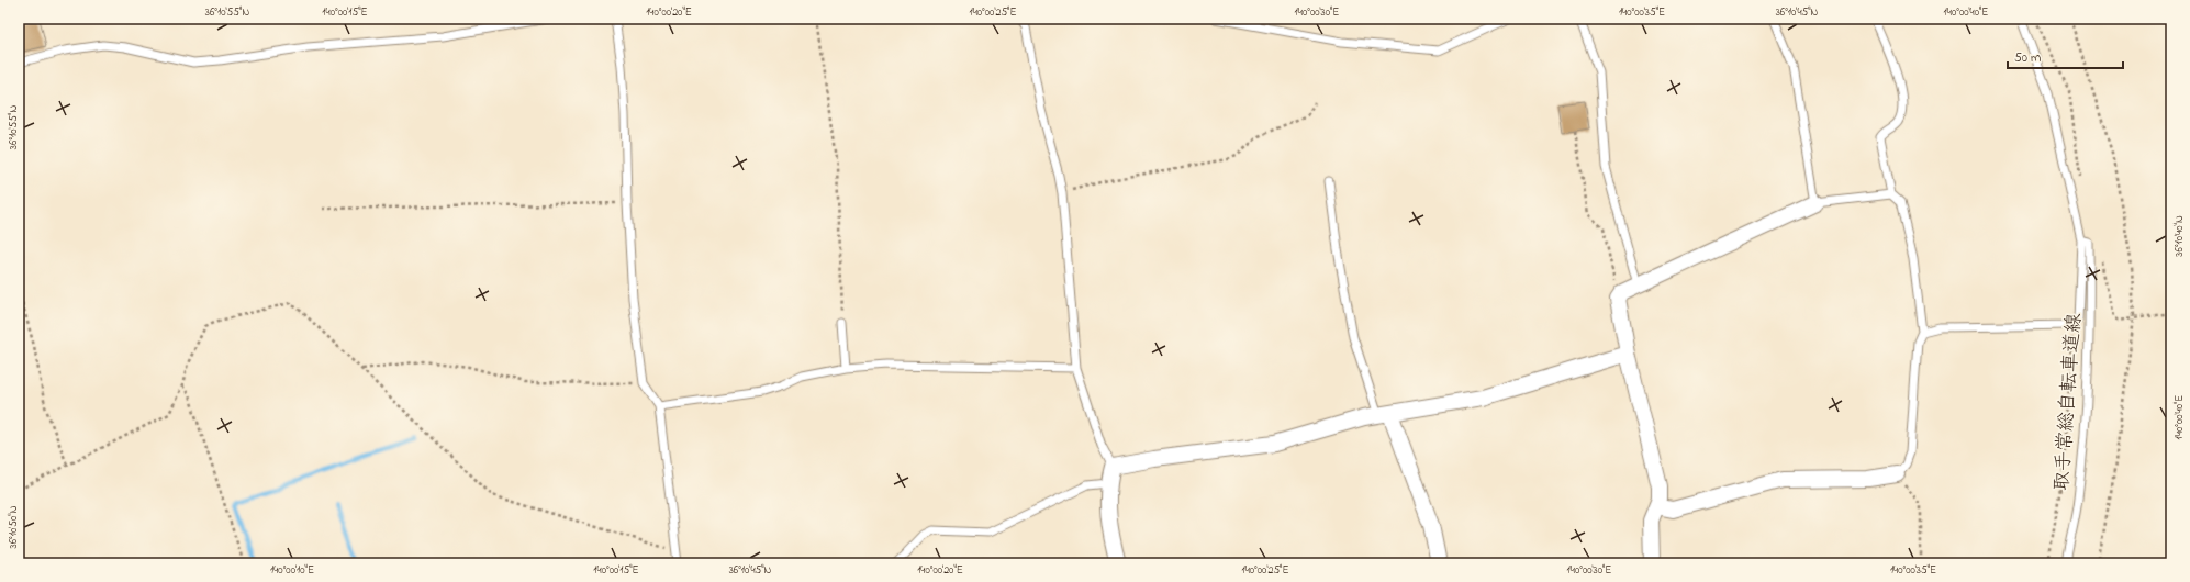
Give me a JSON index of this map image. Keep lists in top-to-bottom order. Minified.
{"streets":{"lane":["取手常総自転車道線"]},"scale_bar":"50 m","coordinates":["36°10'55\"N","140°00'15\"E","140°00'20\"E","140°00'25\"E","140°00'30\"E","140°00'35\"E","36°10'45\"N","140°00'40\"E","36°10'40\"N","36°10'50\"N","140°00'10\"E"]}
